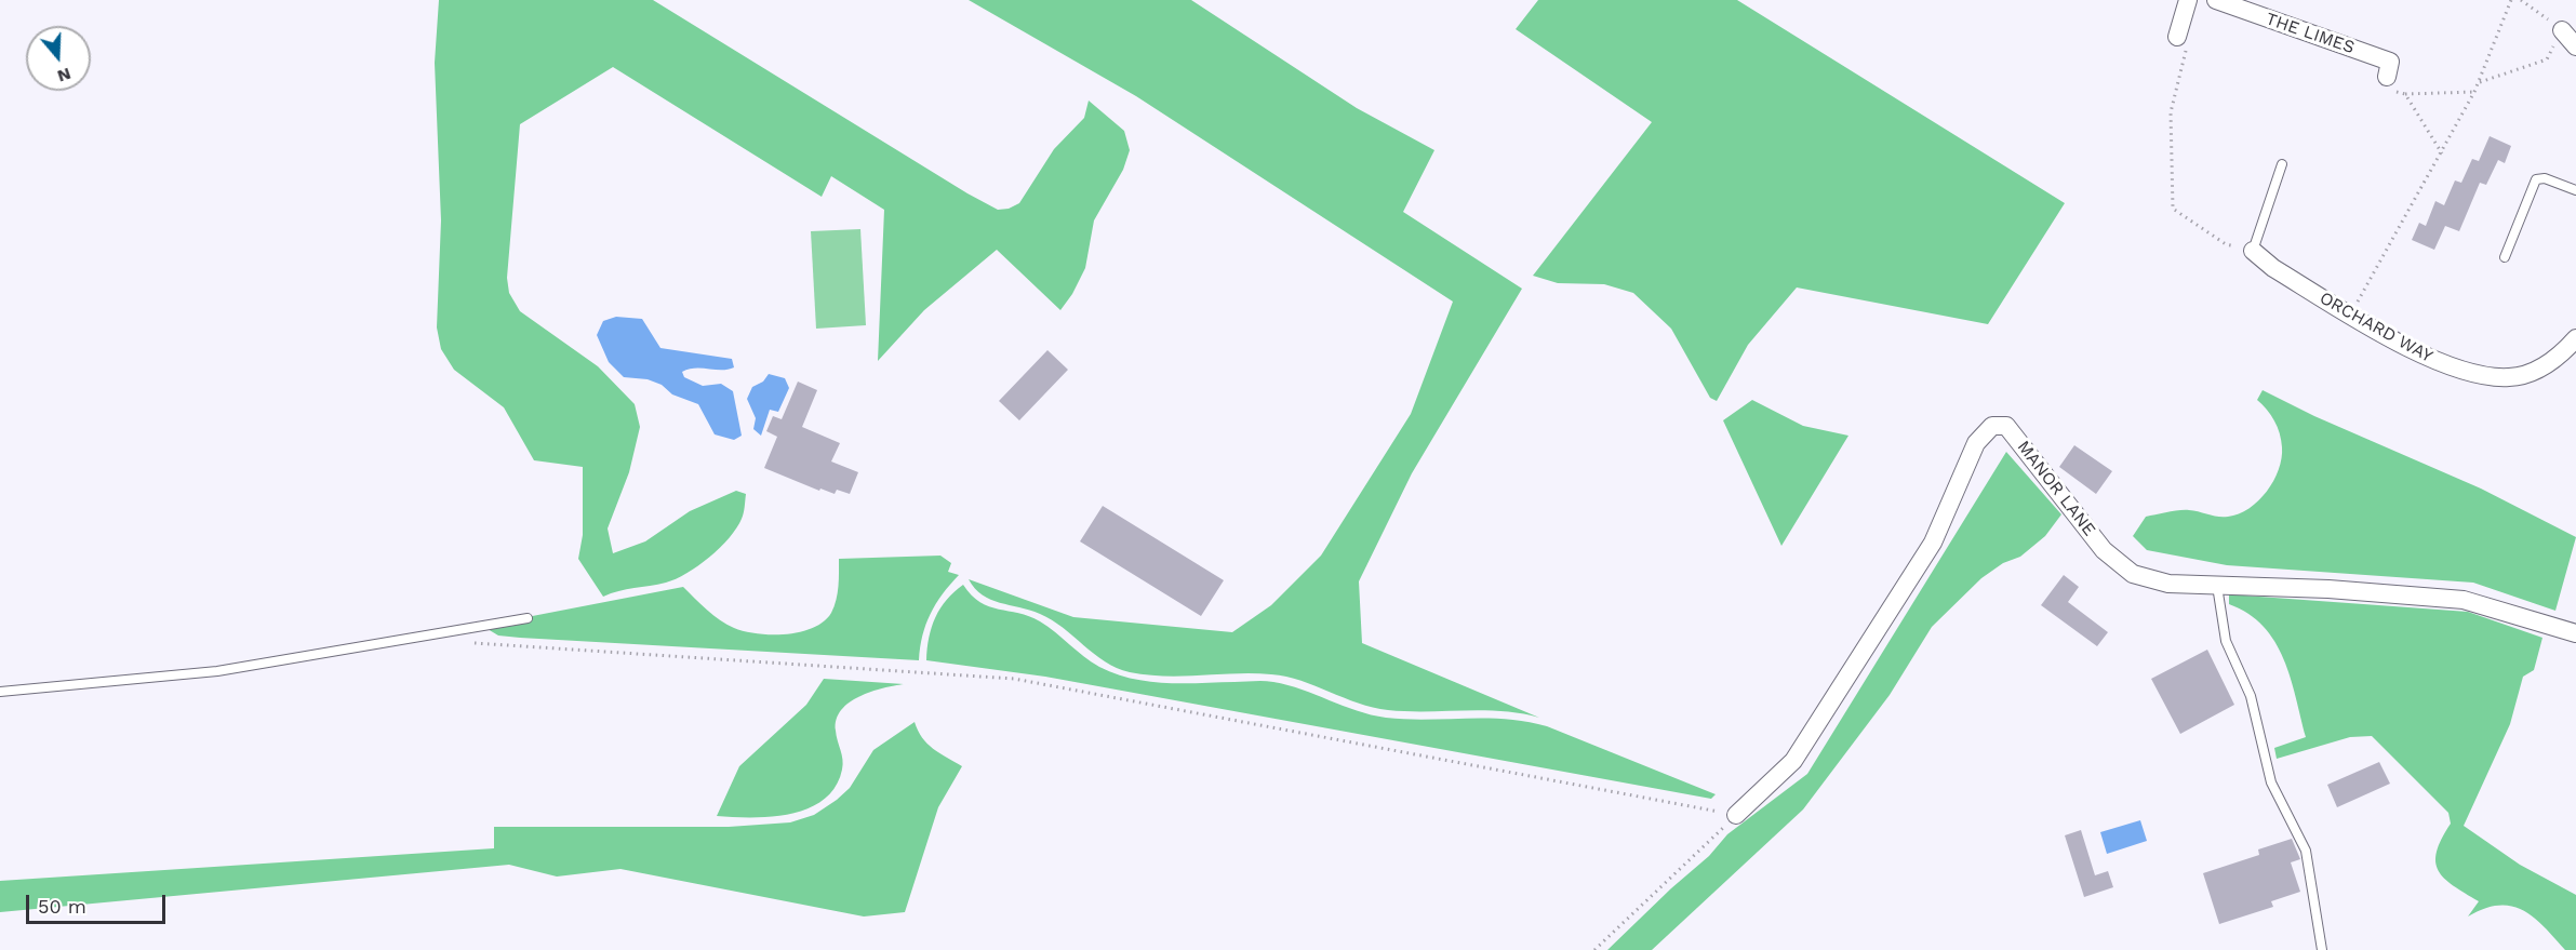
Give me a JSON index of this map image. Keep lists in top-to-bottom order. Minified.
{"streets":{"street":["THE LIMES","ORCHARD WAY","MANOR LANE"]},"scale_bar":"50 m","north":"bottom"}
